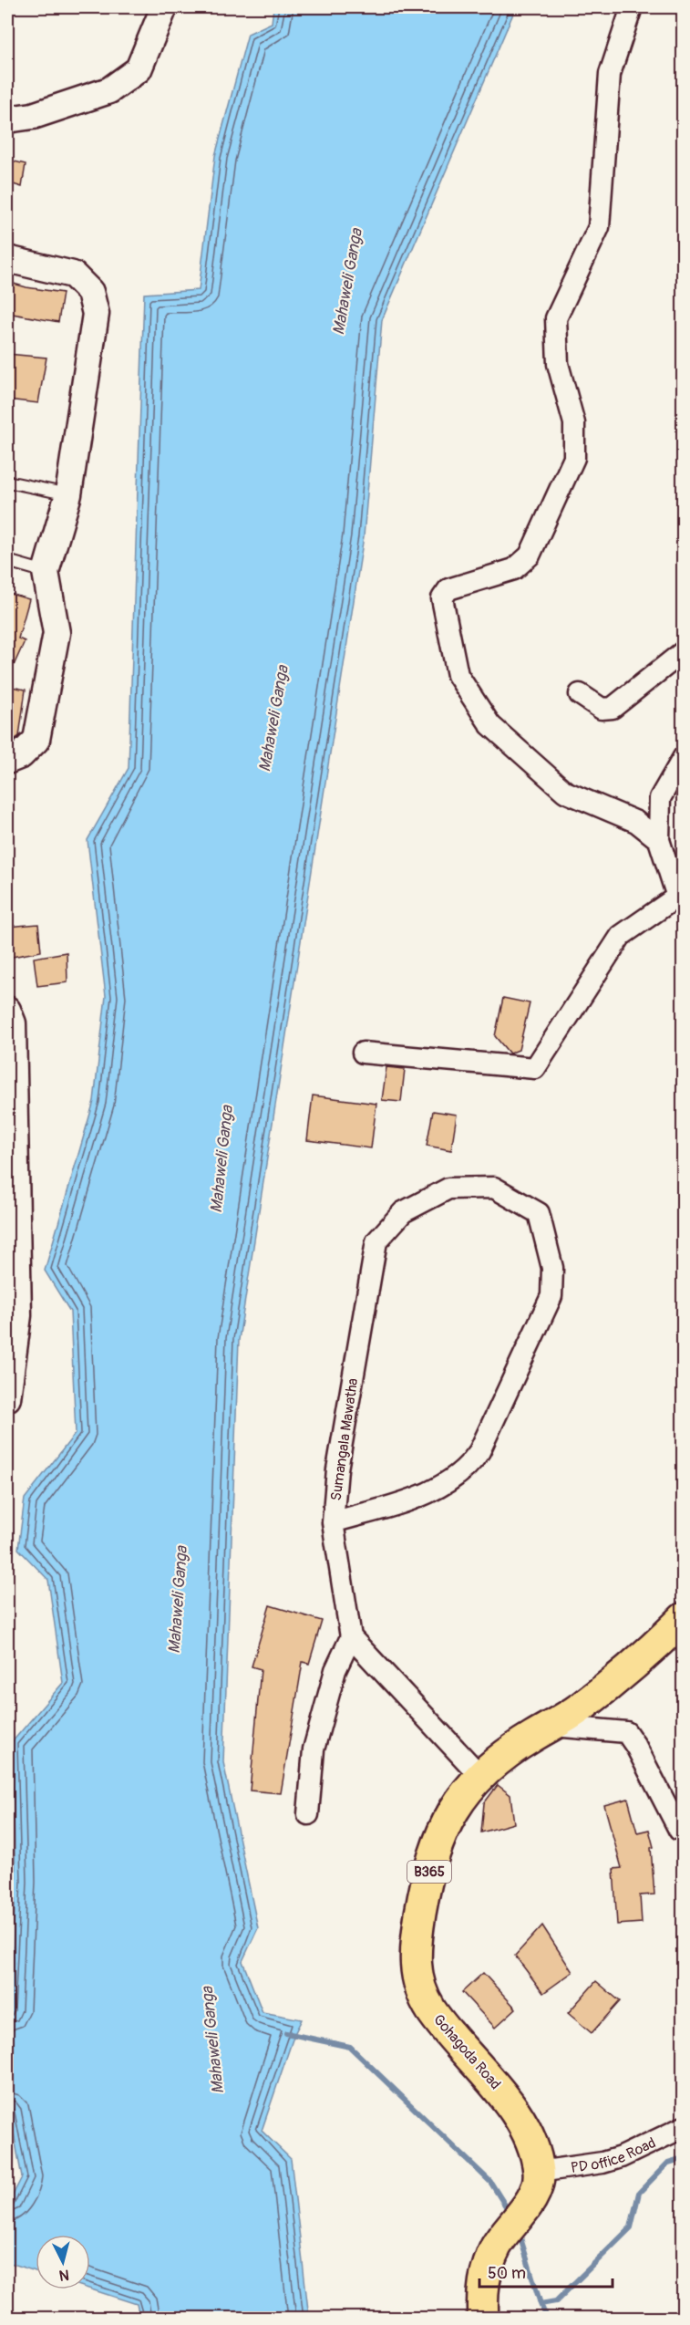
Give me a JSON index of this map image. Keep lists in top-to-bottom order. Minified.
{"streets":{"main road":["B365","Gohagoda Road"],"street":["Sumangala Mawatha","PD office Road"]},"crossings":[["Gohagoda Road","PD office Road"]],"water":["Mahaweli Ganga"],"scale_bar":"50 m","north":"bottom"}
